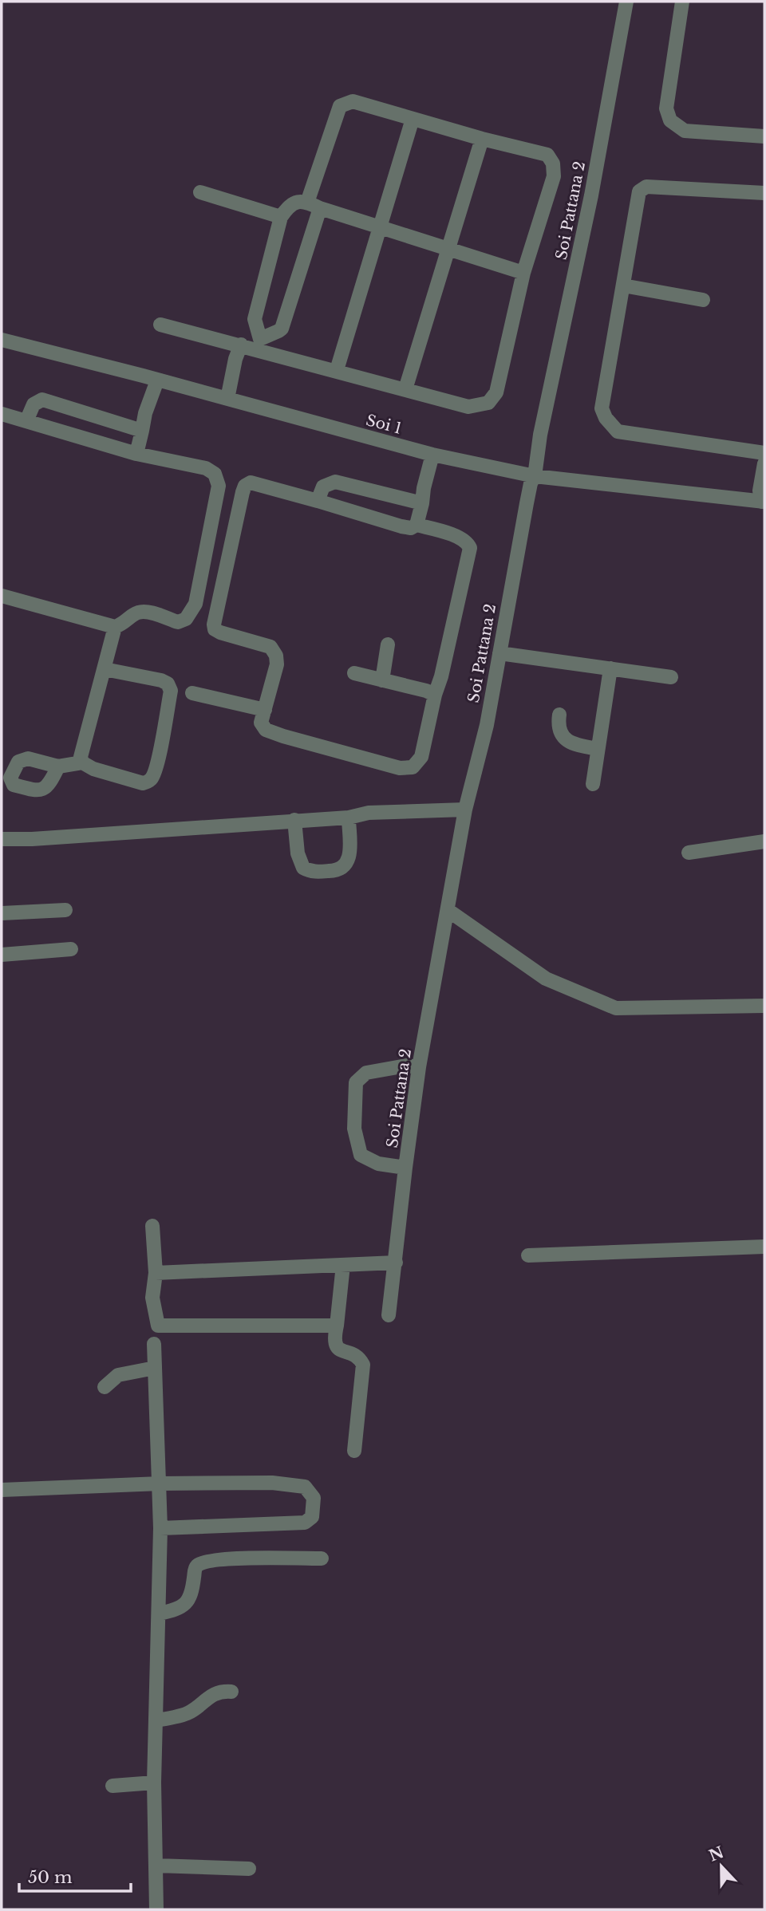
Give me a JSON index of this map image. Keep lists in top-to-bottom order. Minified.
{"streets":{"street":["Soi Pattana 2","Soi 1"]},"crossings":[["Soi Pattana 2","Soi 1"]],"scale_bar":"50 m","north":"top"}
